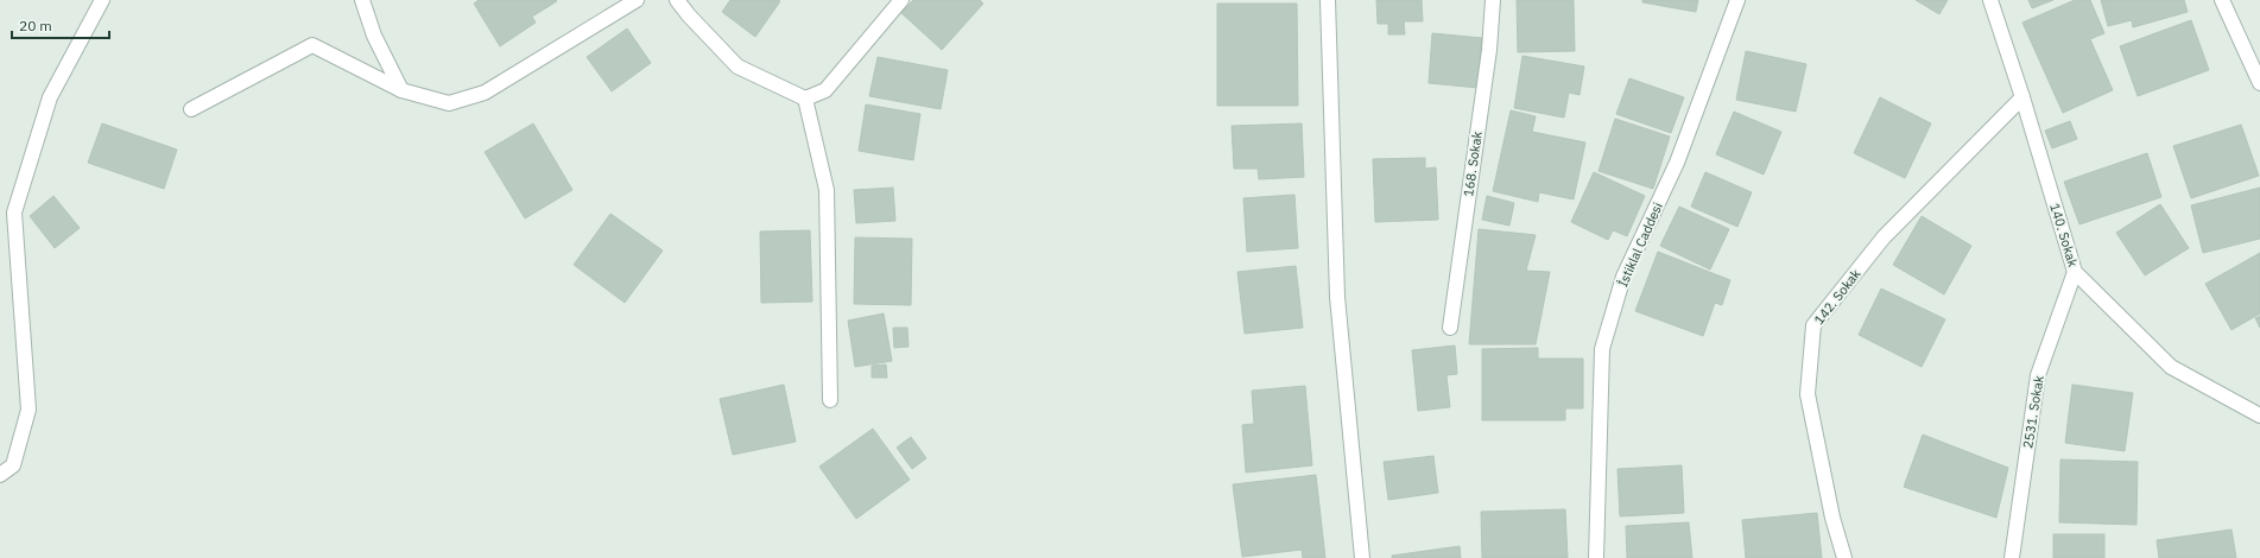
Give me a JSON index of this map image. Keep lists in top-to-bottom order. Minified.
{"streets":{"street":["168. Sokak","140. Sokak","İstiklal Caddesi","142. Sokak","2531. Sokak"]},"crossings":[["140. Sokak","142. Sokak"],["140. Sokak","2531. Sokak"]],"scale_bar":"20 m"}
